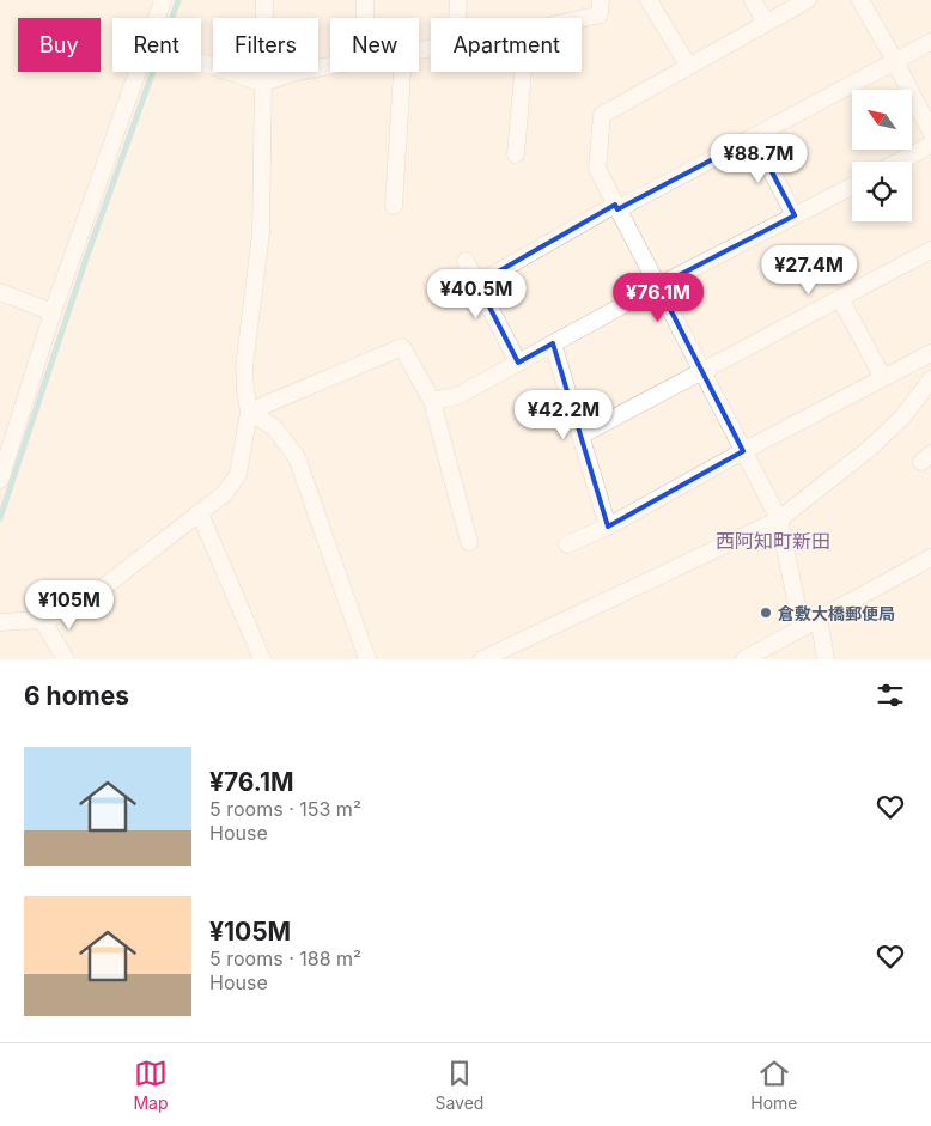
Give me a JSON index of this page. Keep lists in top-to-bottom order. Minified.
{"districts":["西阿知町新田"],"places":["倉敷大橋郵便局"],"north":"top left","page":{"chip":["Buy","Rent","Filters","New","Apartment"],"price":["¥88.7M","¥27.4M","¥40.5M","¥76.1M","¥42.2M","¥105M"],"heading":"6 homes","list":[{"name":"¥76.1M","note":"5 rooms · 153 m² · House"},{"name":"¥105M","note":"5 rooms · 188 m² · House"}],"tabs":["Map","Saved","Home"]}}
